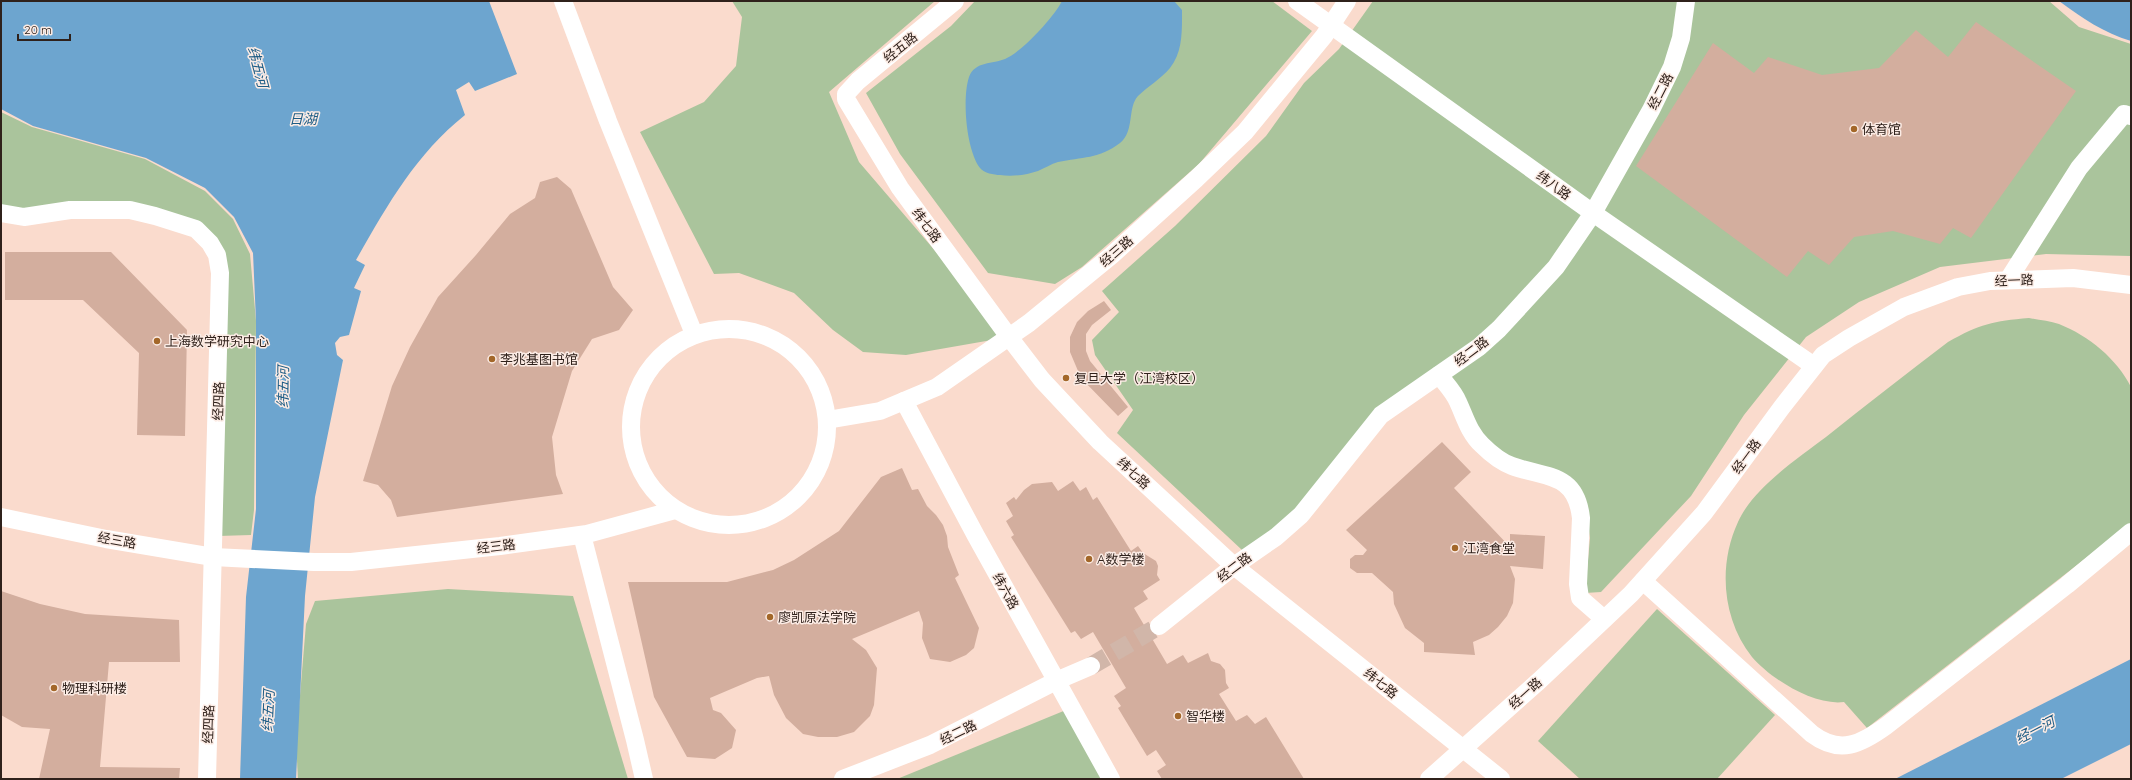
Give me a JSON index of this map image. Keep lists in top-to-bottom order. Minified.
{"streets":{"lane":["经五路","经二路","纬八路","纬七路","经三路","经一路","经四路","纬六路"]},"crossings":[["经五路","纬七路"],["经二路","纬八路"],["经二路","纬七路"],["经二路","纬六路"],["纬八路","经三路"],["纬八路","经一路"],["纬七路","经三路"],["纬七路","经一路"],["经三路","经四路"],["经三路","纬六路"]],"water":["纬五河","日湖","经一河"],"places":["体育馆","上海数学研究中心","李兆基图书馆","复旦大学（江湾校区）","江湾食堂","A数学楼","廖凯原法学院","物理科研楼","智华楼"],"scale_bar":"20 m"}
